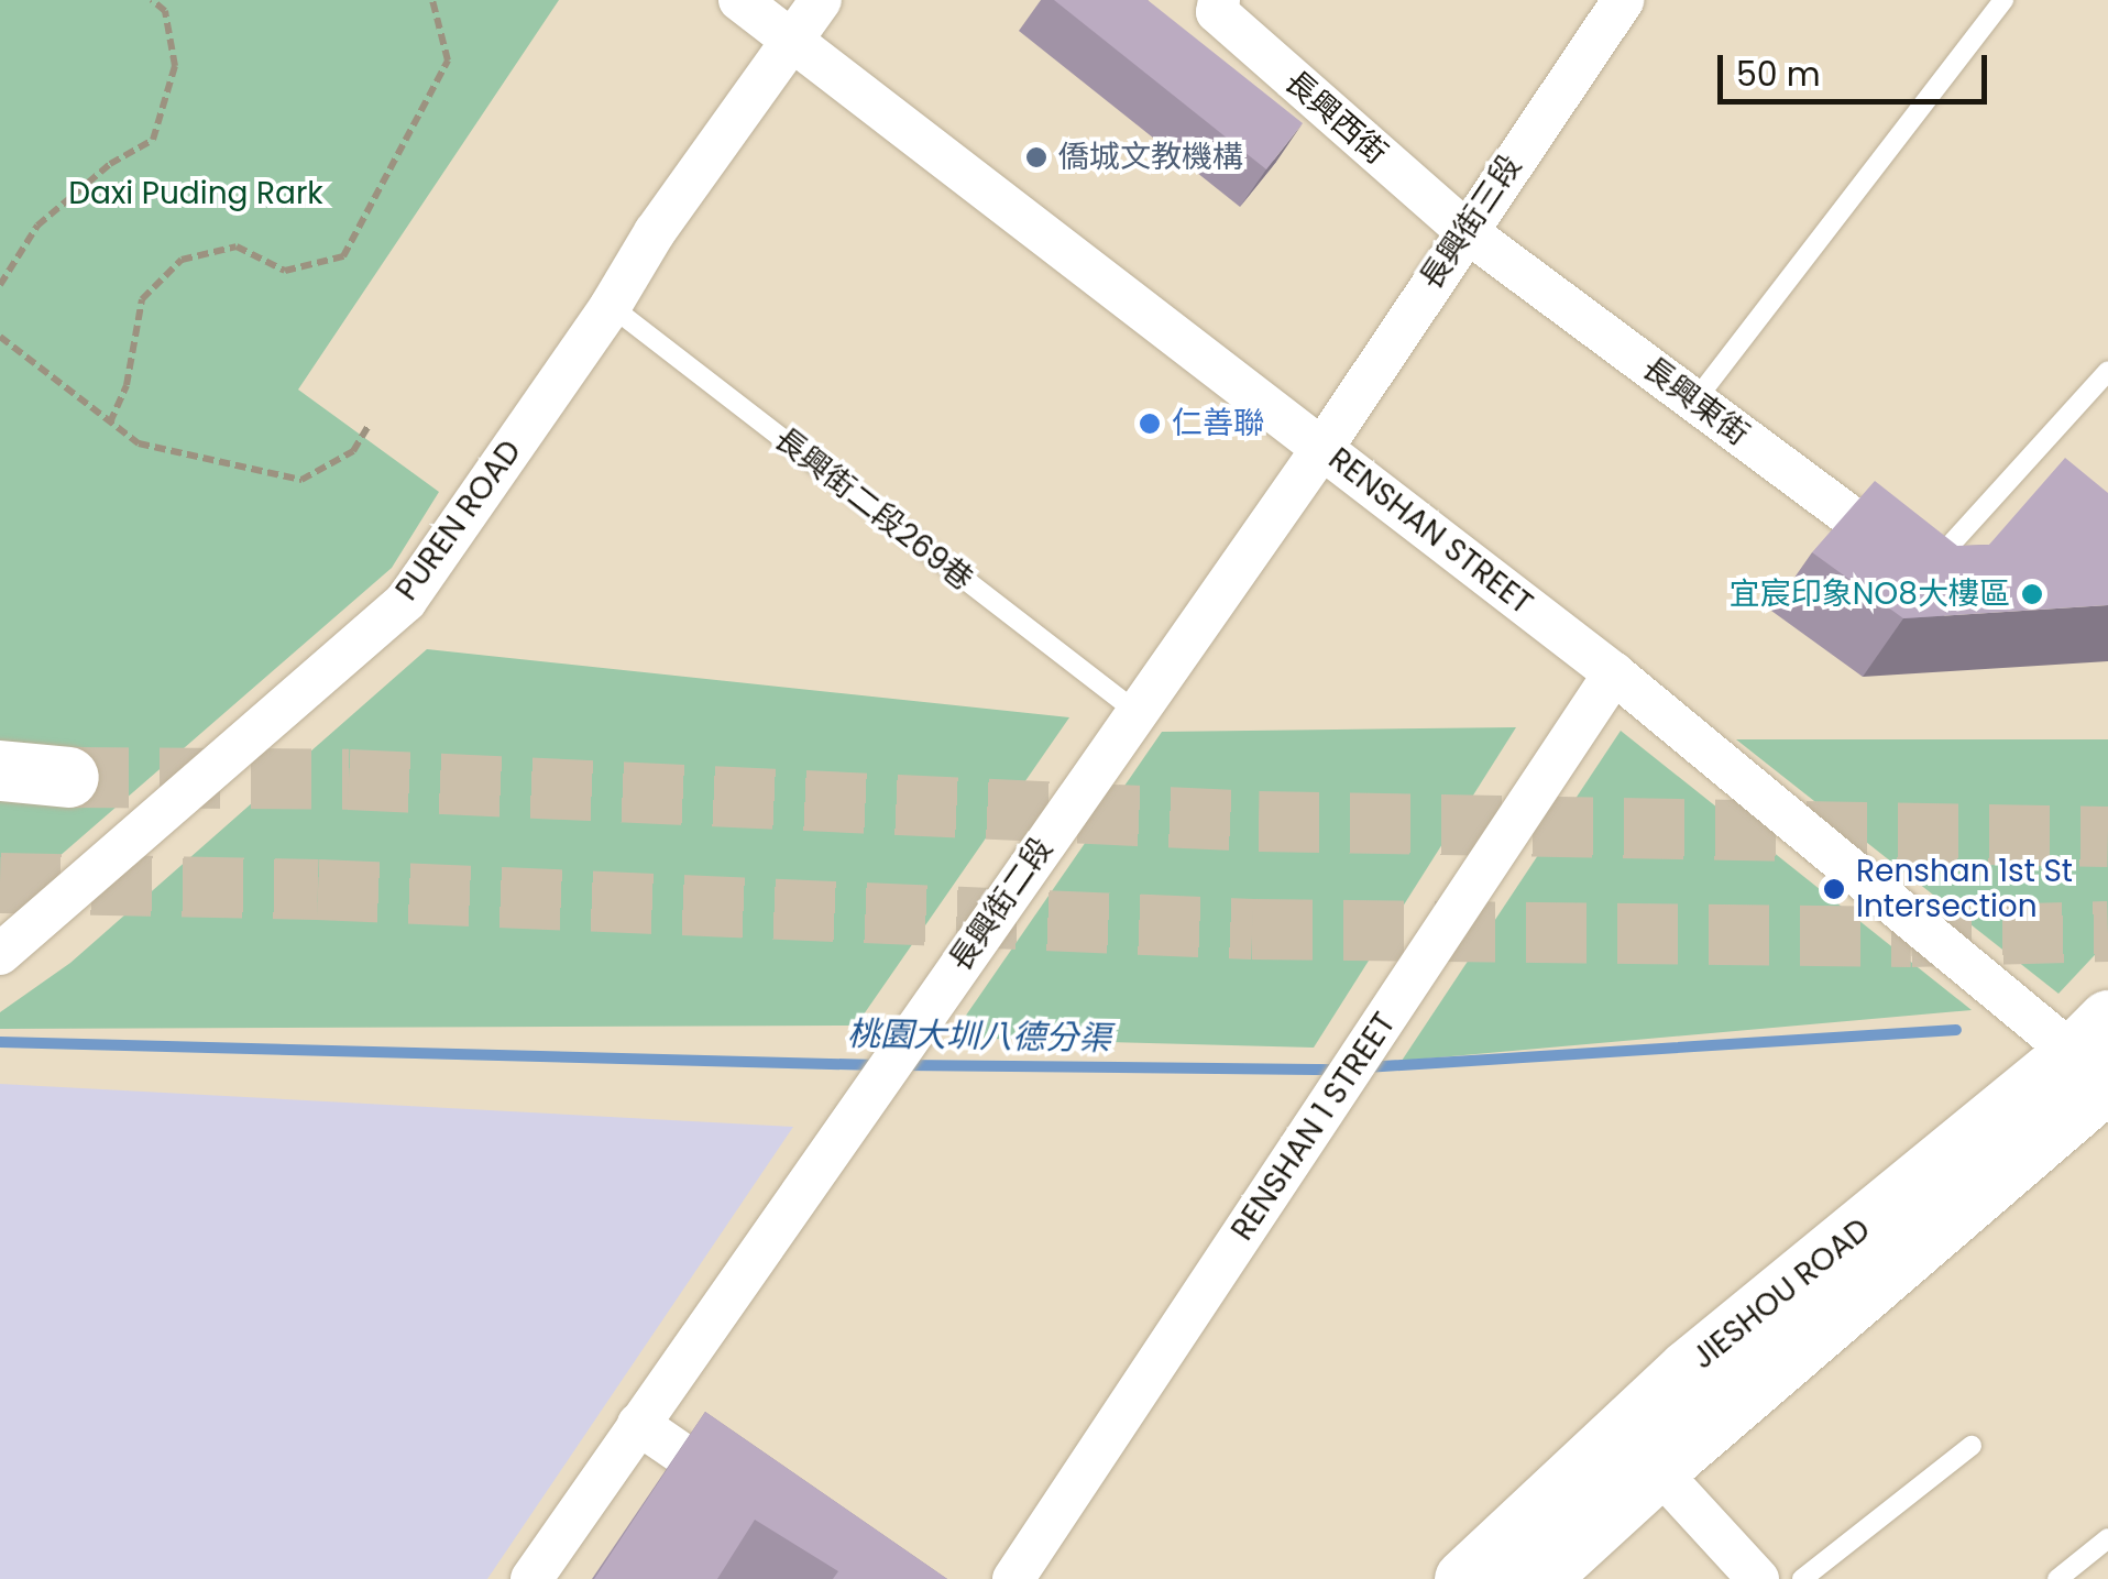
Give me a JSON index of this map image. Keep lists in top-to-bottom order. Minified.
{"streets":{"main road":["JIESHOU ROAD"],"street":["長興西街","長興街三段","長興東街","PUREN ROAD","RENSHAN STREET","長興街二段","RENSHAN 1 STREET"],"lane":["長興街二段269巷"]},"crossings":[["長興西街","長興街三段"],["長興西街","長興東街"],["長興街三段","長興東街"],["長興街三段","RENSHAN STREET"],["長興街三段","長興街二段"],["長興街二段269巷","PUREN ROAD"],["長興街二段269巷","長興街二段"],["PUREN ROAD","RENSHAN STREET"],["RENSHAN STREET","長興街二段"],["RENSHAN STREET","RENSHAN 1 STREET"],["RENSHAN STREET","JIESHOU ROAD"]],"water":["桃園大圳八德分渠"],"parks":["Daxi Puding Rark"],"places":["僑城文教機構","仁善聯","宜宸印象NO8大樓區","Renshan 1st St Intersection"],"scale_bar":"50 m"}
